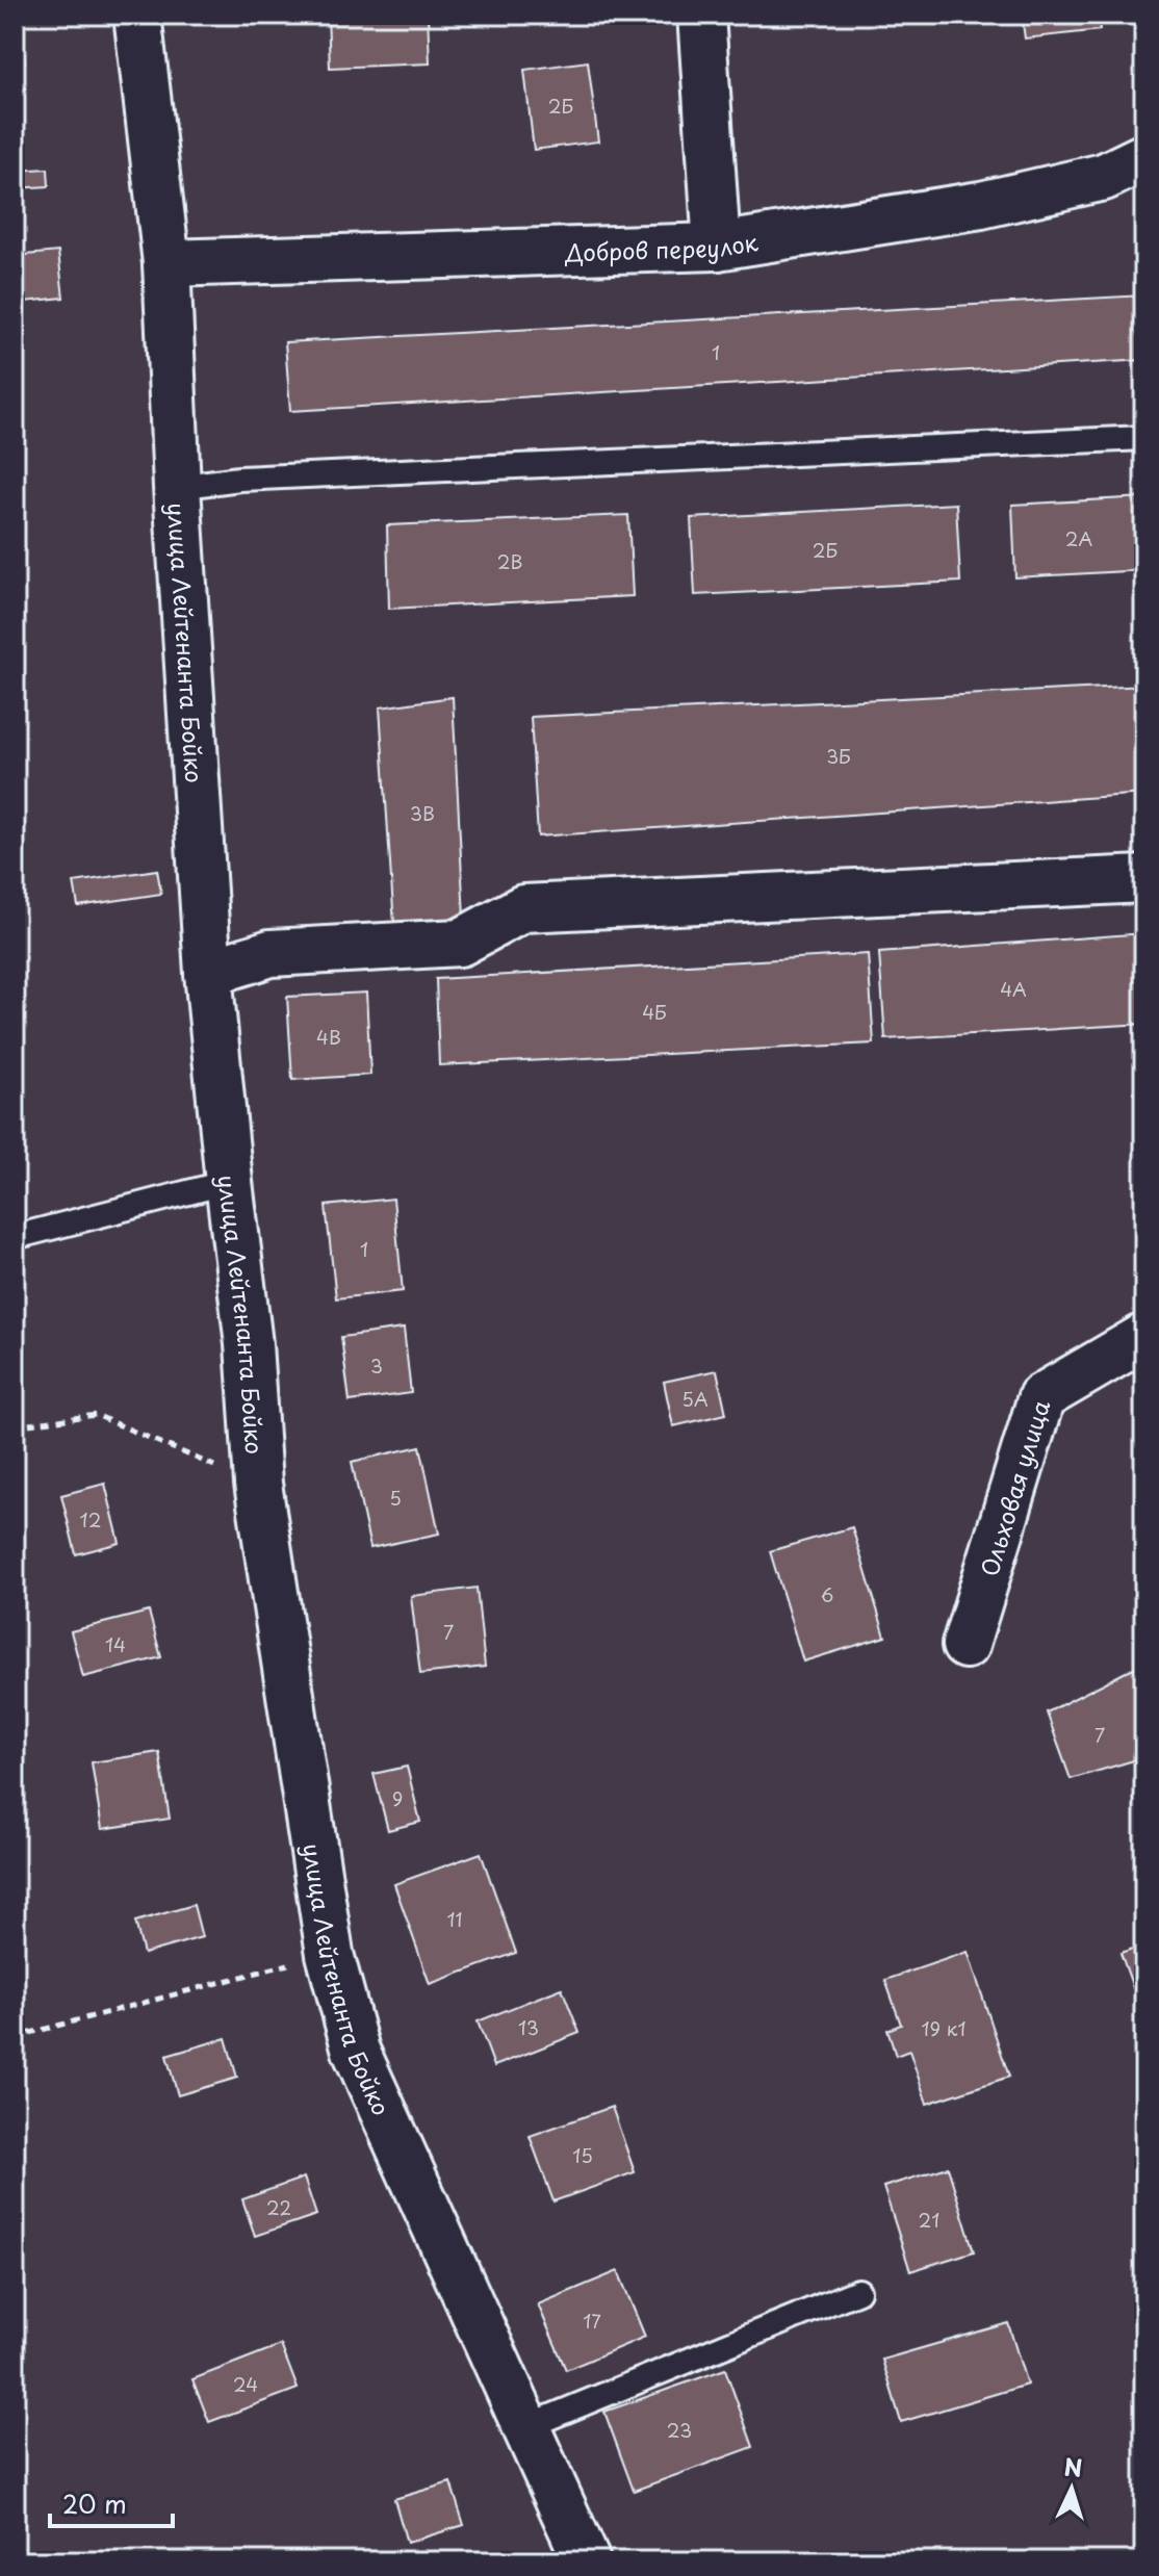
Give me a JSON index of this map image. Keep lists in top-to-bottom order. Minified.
{"streets":{"street":["Добров переулок","улица Лейтенанта Бойко","Ольховая улица"]},"crossings":[["Добров переулок","улица Лейтенанта Бойко"]],"house_numbers":["2Б","1","2А","2Б","2В","3Б","3В","4А","4Б","4В","1","3","5А","5","12","6","7","14","7","9","11","13","19 к1","15","22","21","17","24","23"],"scale_bar":"20 m","north":"top"}
